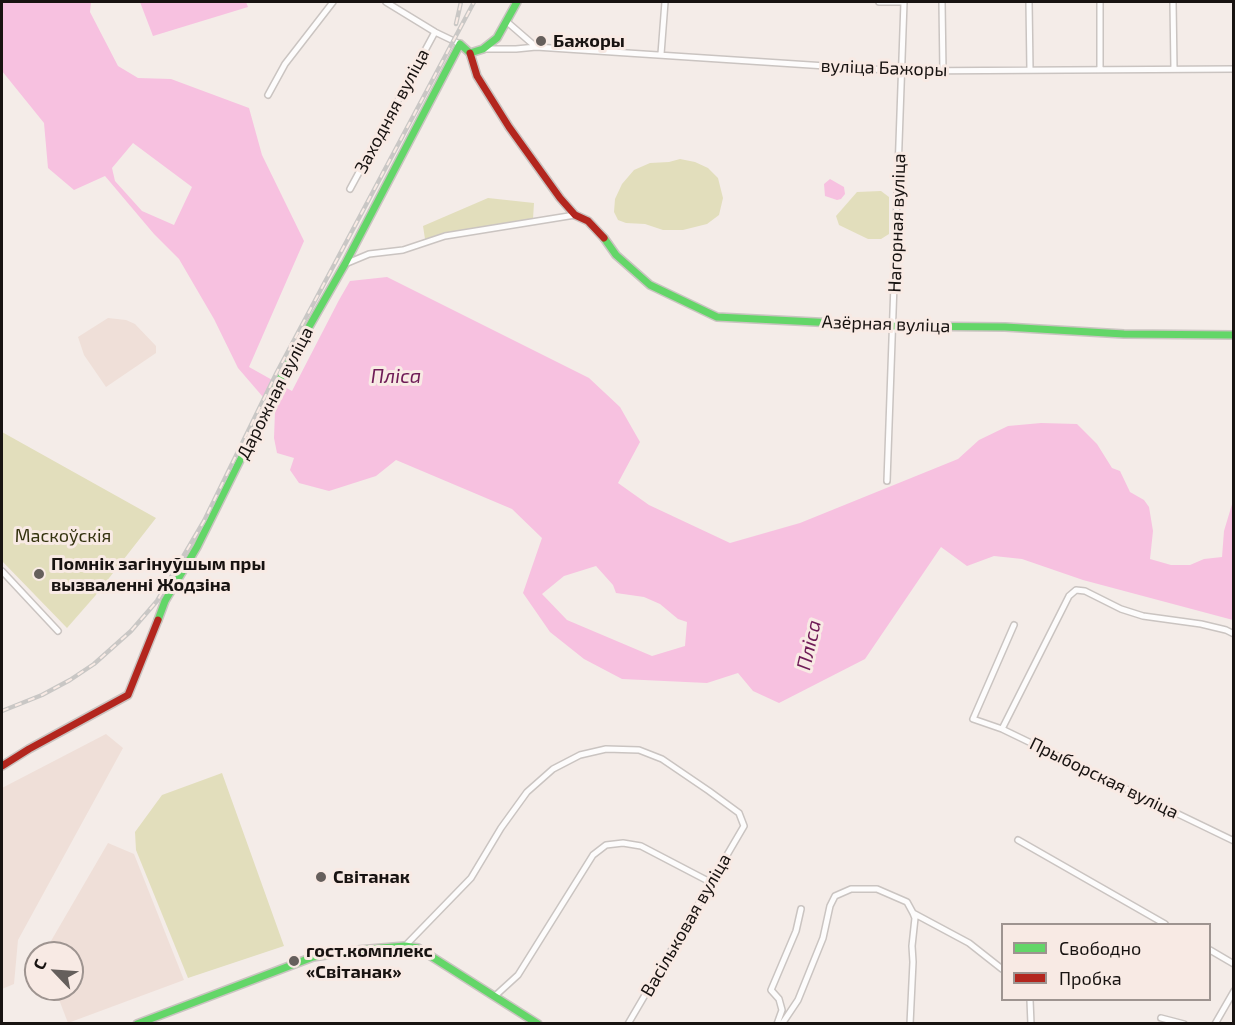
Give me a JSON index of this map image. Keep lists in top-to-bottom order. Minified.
{"streets":{"street":["вуліца Бажоры","Заходняя вуліца","Нагорная вуліца","Азёрная вуліца","Дарожная вуліца","Прыборская вуліца","Васільковая вуліца"]},"crossings":[["вуліца Бажоры","Нагорная вуліца"],["Нагорная вуліца","Азёрная вуліца"]],"water":["Пліса"],"parks":["Маскоўскія"],"places":["Бажоры","Помнік загінуўшым пры вызваленні Жодзіна","Світанак","гост.комплекс «Світанак»"],"legend":["Свободно","Пробка"],"north":"top left"}
